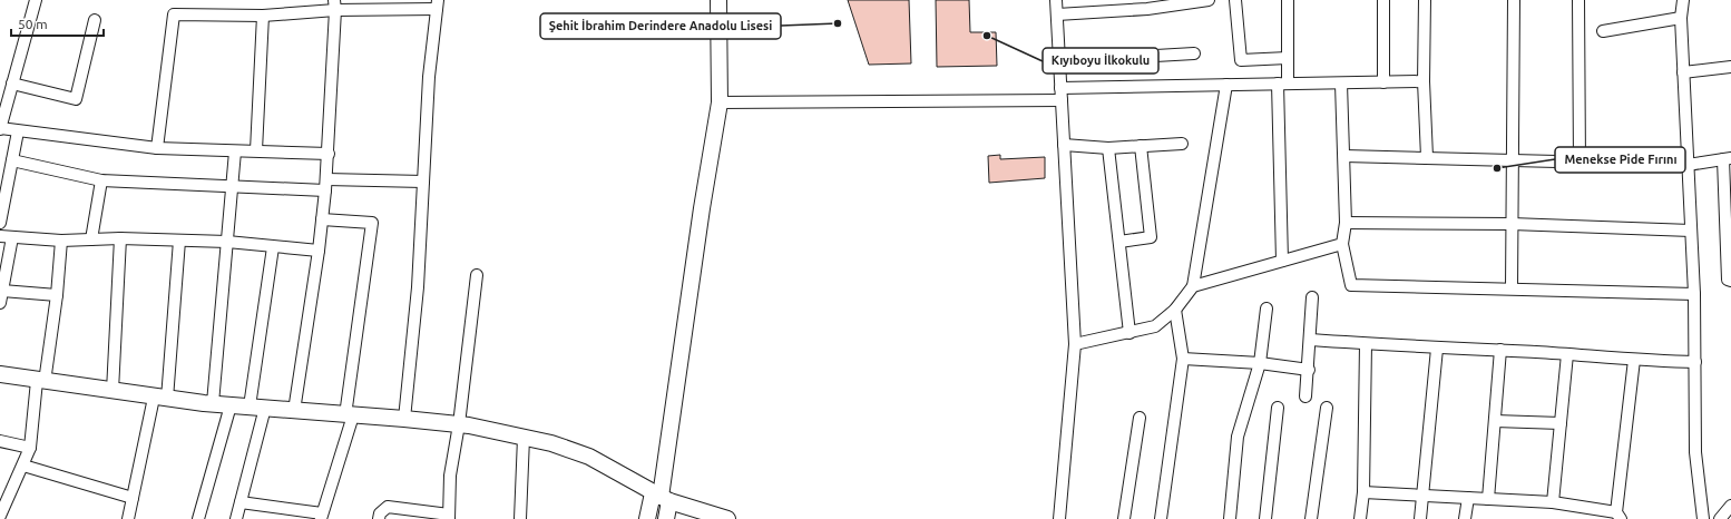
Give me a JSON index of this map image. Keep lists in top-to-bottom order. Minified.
{"places":["Şehit İbrahim Derindere Anadolu Lisesi","Kıyıboyu İlkokulu","Menekse Pide Fırını"],"scale_bar":"50 m"}
